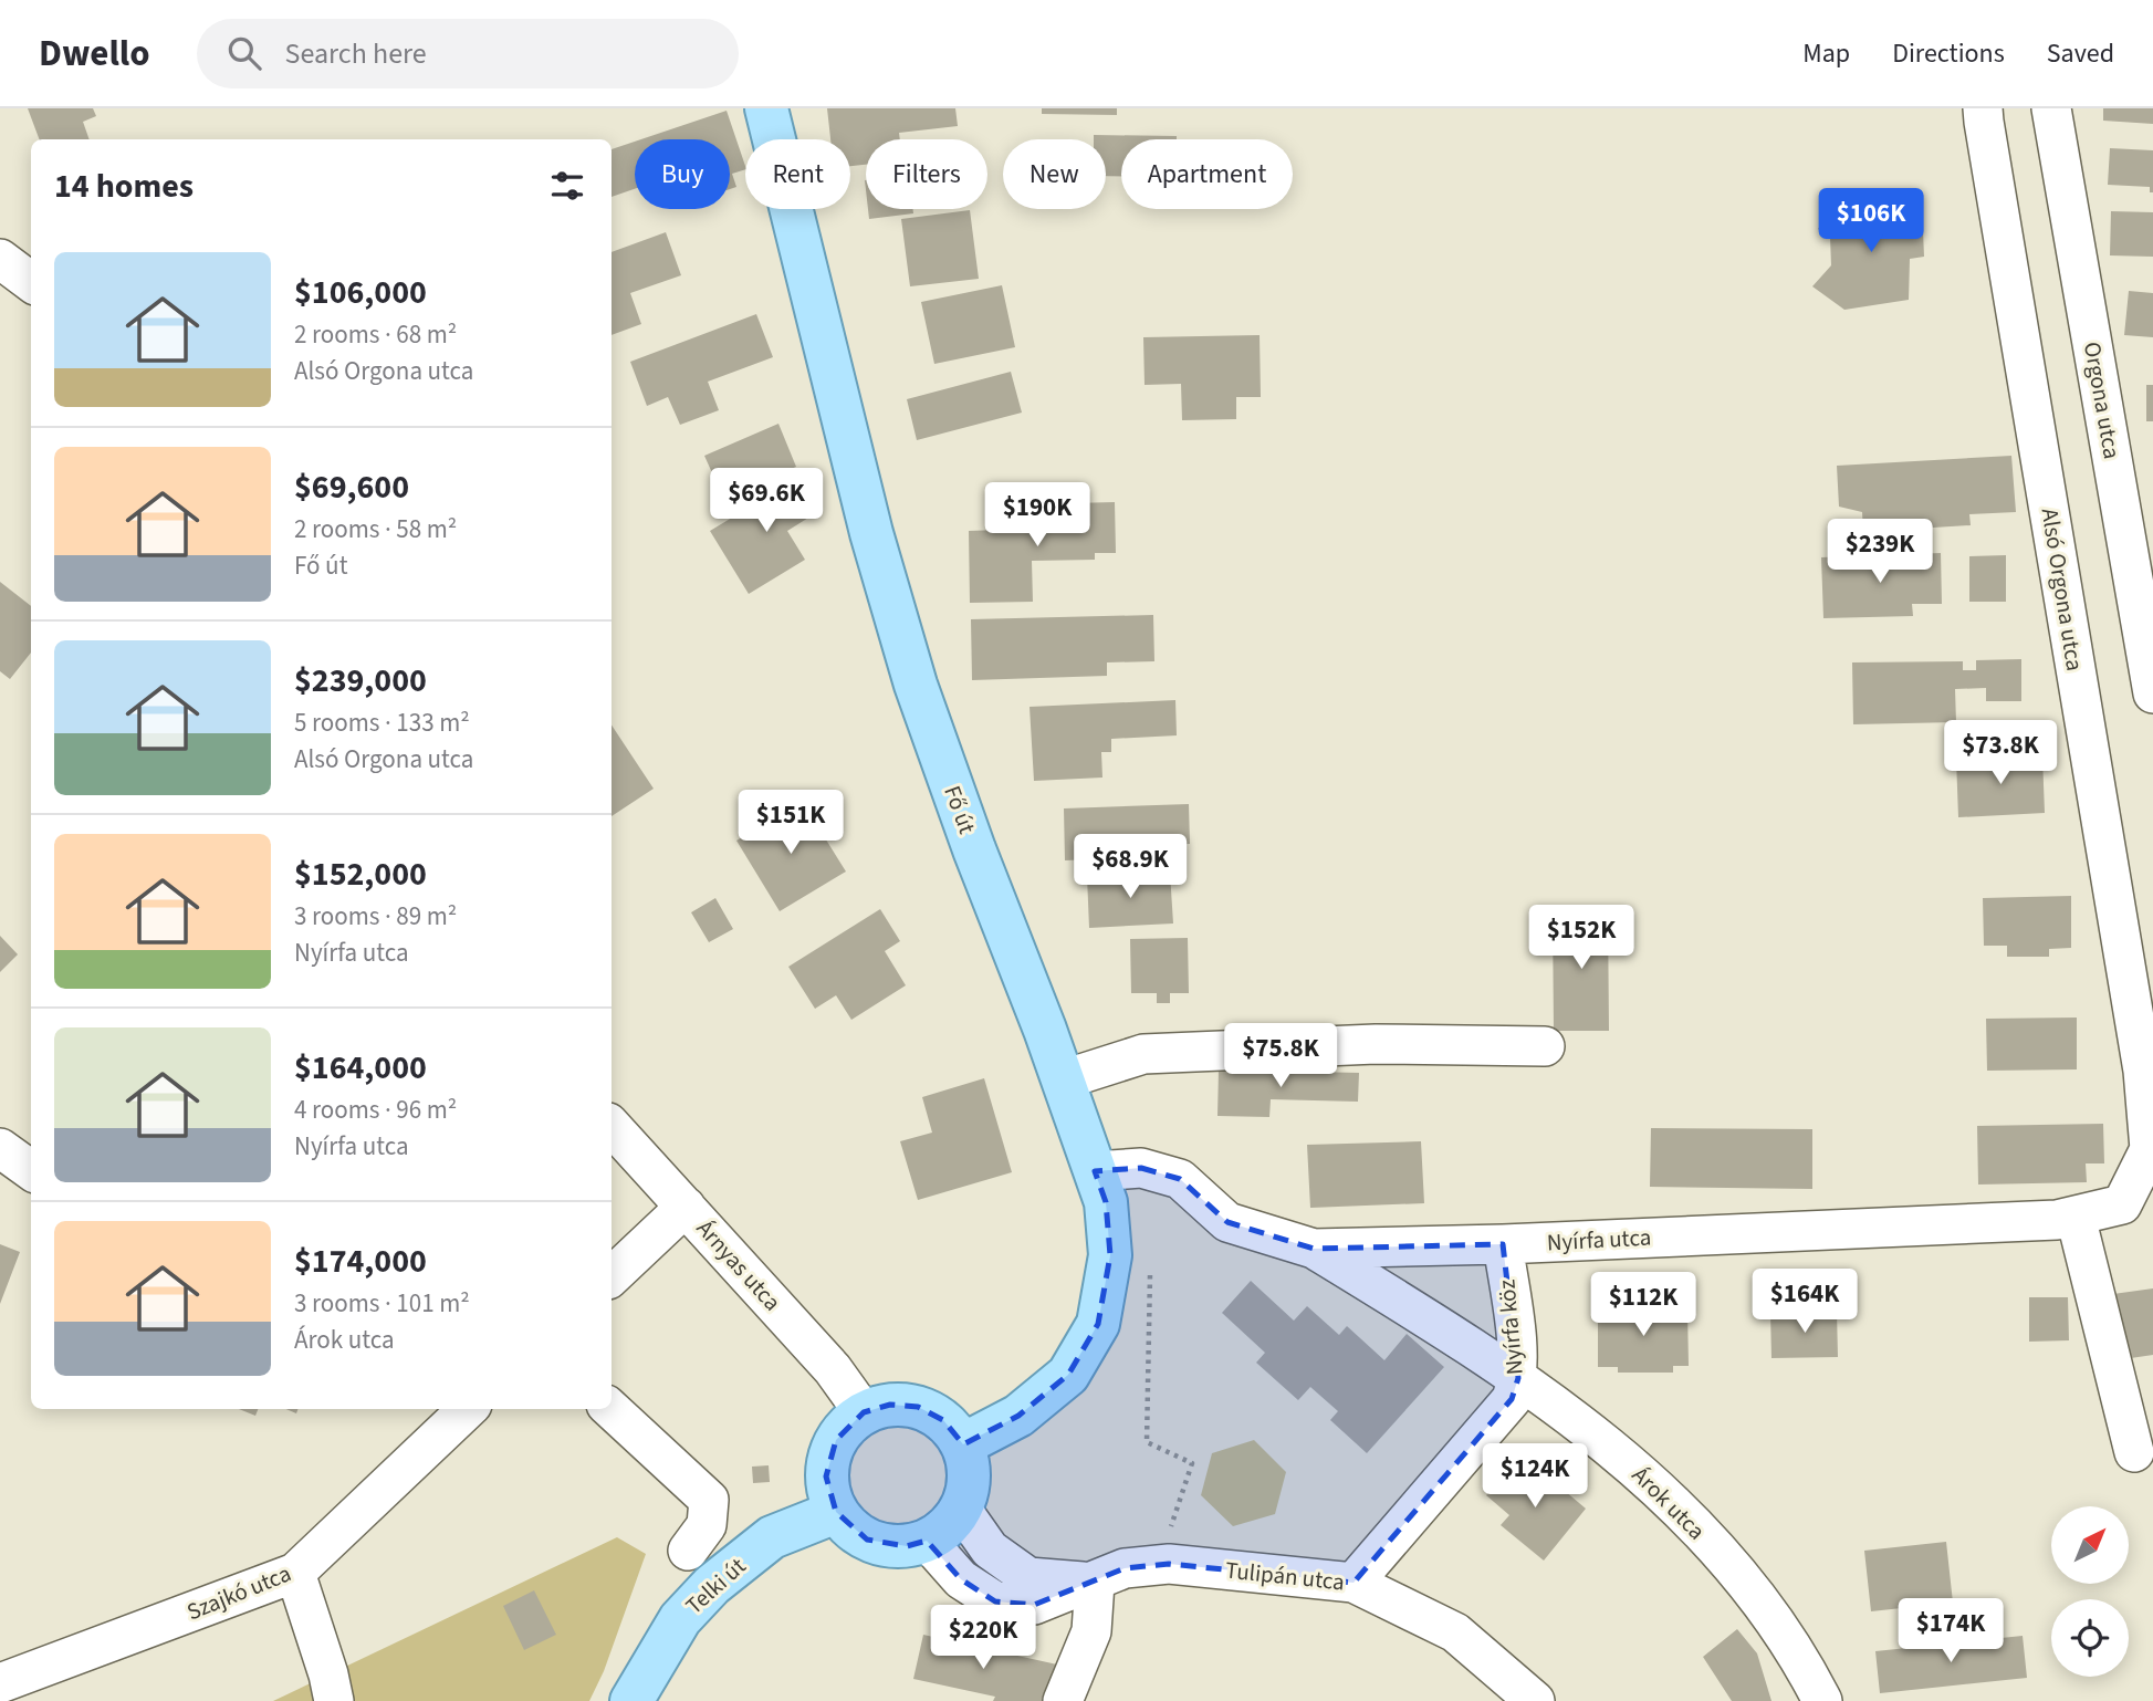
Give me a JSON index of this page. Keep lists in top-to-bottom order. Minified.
{"streets":{"main road":["Fő út","Telki út"],"street":["Orgona utca","Alsó Orgona utca","Nyírfa utca","Árnyas utca","Nyírfa köz","Árok utca","Tulipán utca","Szajkó utca"]},"crossings":[["Alsó Orgona utca","Nyírfa utca"],["Fő út","Nyírfa utca"],["Fő út","Árnyas utca"],["Fő út","Tulipán utca"],["Fő út","Telki út"],["Nyírfa utca","Nyírfa köz"],["Nyírfa utca","Árok utca"],["Árnyas utca","Tulipán utca"],["Árnyas utca","Telki út"],["Nyírfa köz","Árok utca"],["Nyírfa köz","Tulipán utca"],["Tulipán utca","Telki út"]],"north":"top right","page":{"header":"Dwello","search":"Search here","nav":["Map","Directions","Saved"],"chip":["Buy","Rent","Filters","New","Apartment"],"heading":"14 homes","price":["$106K","$69.6K","$190K","$239K","$73.8K","$151K","$68.9K","$152K","$75.8K","$164K","$112K","$124K","$174K","$220K"],"list":[{"name":"$106,000","note":"2 rooms · 68 m² · Alsó Orgona utca"},{"name":"$69,600","note":"2 rooms · 58 m² · Fő út"},{"name":"$239,000","note":"5 rooms · 133 m² · Alsó Orgona utca"},{"name":"$152,000","note":"3 rooms · 89 m² · Nyírfa utca"},{"name":"$164,000","note":"4 rooms · 96 m² · Nyírfa utca"},{"name":"$174,000","note":"3 rooms · 101 m² · Árok utca"}]}}
